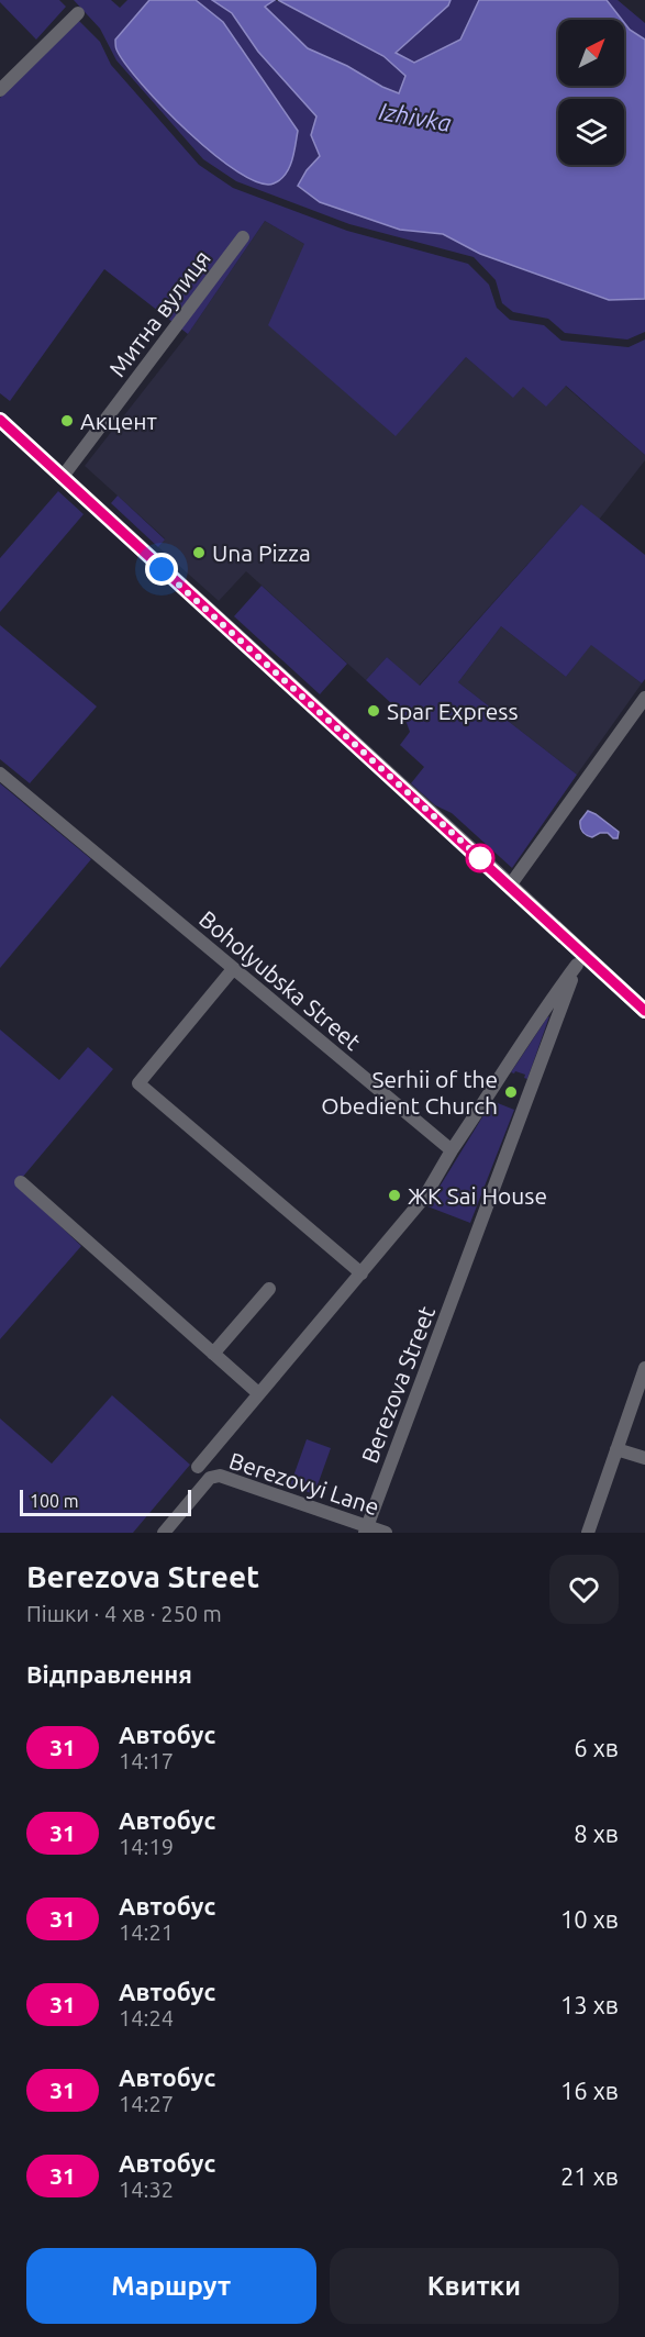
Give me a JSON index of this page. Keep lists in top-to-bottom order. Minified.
{"streets":{"street":["Митна вулиця","Boholyubska Street","Berezova Street","Berezovyi Lane"]},"crossings":[["Berezova Street","Berezovyi Lane"]],"water":["Izhivka"],"places":["Акцент","Una Pizza","Spar Express","Serhii of the Obedient Church","ЖК Sai House"],"lines":["bus line 31"],"scale_bar":"100 m","north":"top right","page":{"scale":"100 m","heading":[["Berezova Street","Пішки · 4 хв · 250 m"],"Відправлення"],"list":[{"mark":"31","name":"Автобус","note":"14:17","value":"6 хв"},{"mark":"31","name":"Автобус","note":"14:19","value":"8 хв"},{"mark":"31","name":"Автобус","note":"14:21","value":"10 хв"},{"mark":"31","name":"Автобус","note":"14:24","value":"13 хв"},{"mark":"31","name":"Автобус","note":"14:27","value":"16 хв"},{"mark":"31","name":"Автобус","note":"14:32","value":"21 хв"}],"buttons":["Маршрут","Квитки"]}}
